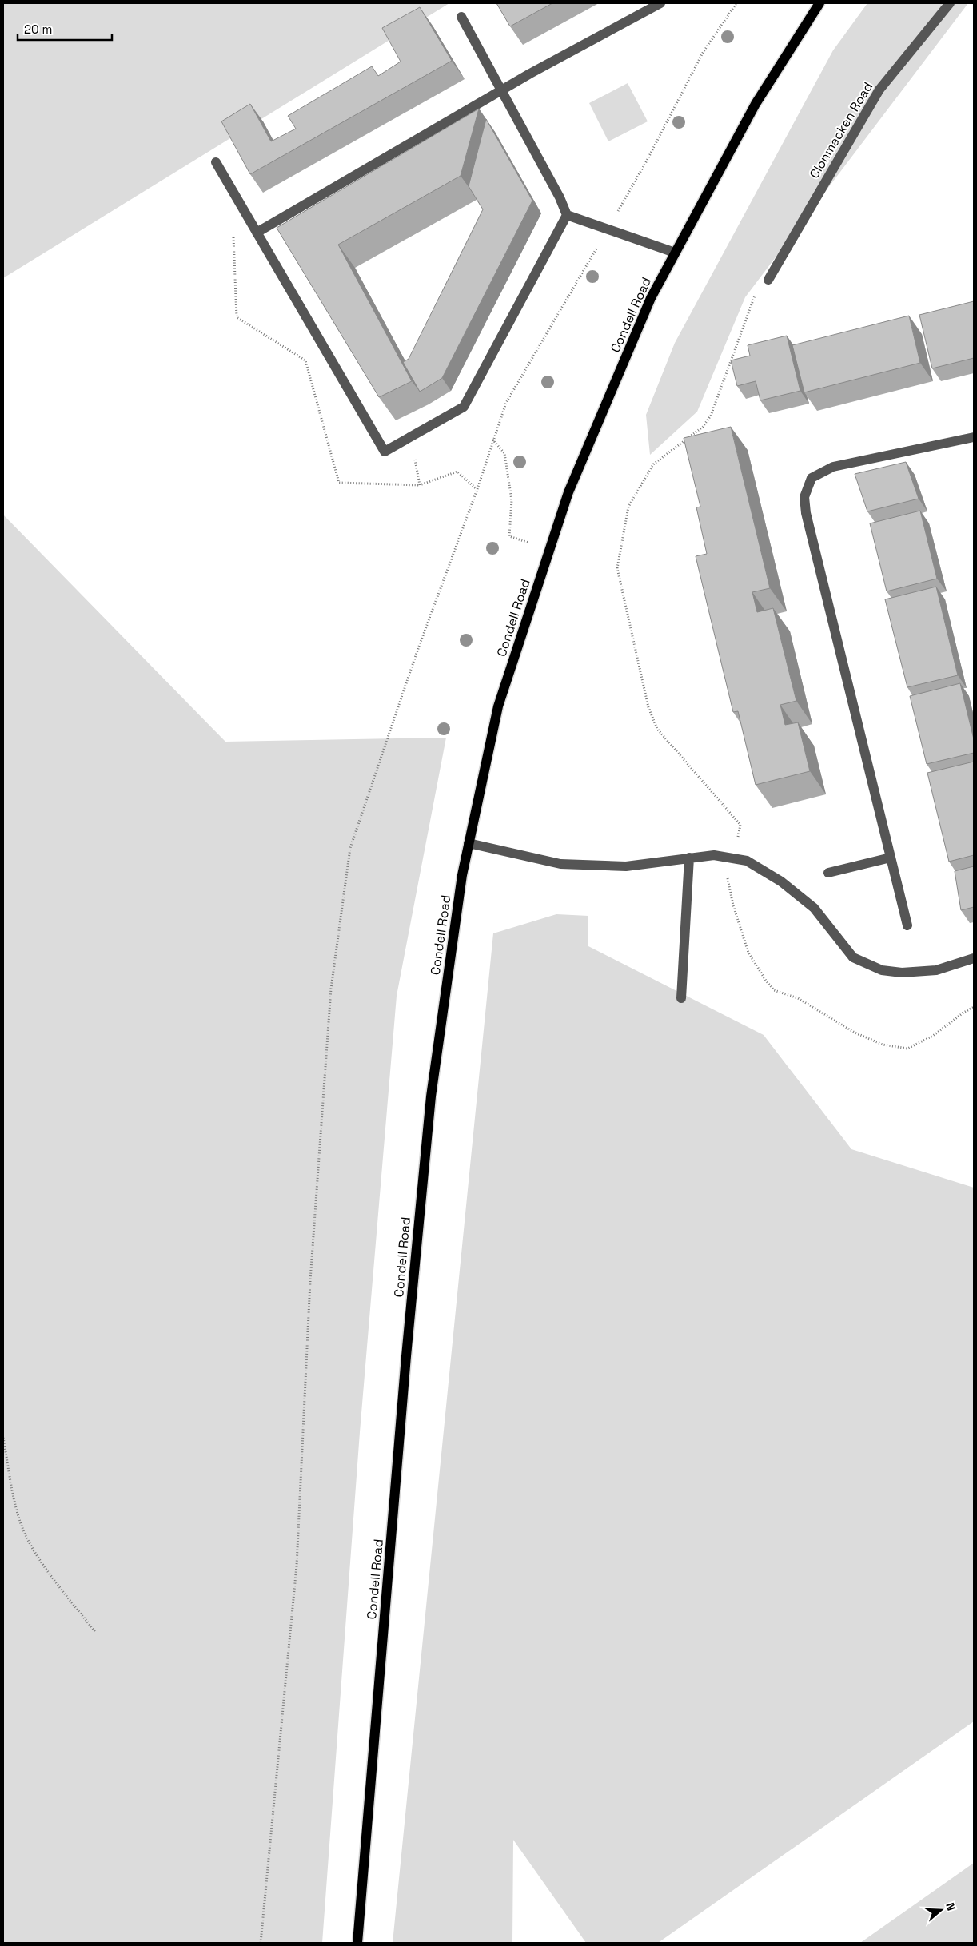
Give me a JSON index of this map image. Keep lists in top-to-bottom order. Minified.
{"streets":{"main road":["Condell Road"],"street":["Clonmacken Road"]},"scale_bar":"20 m","north":"right"}
